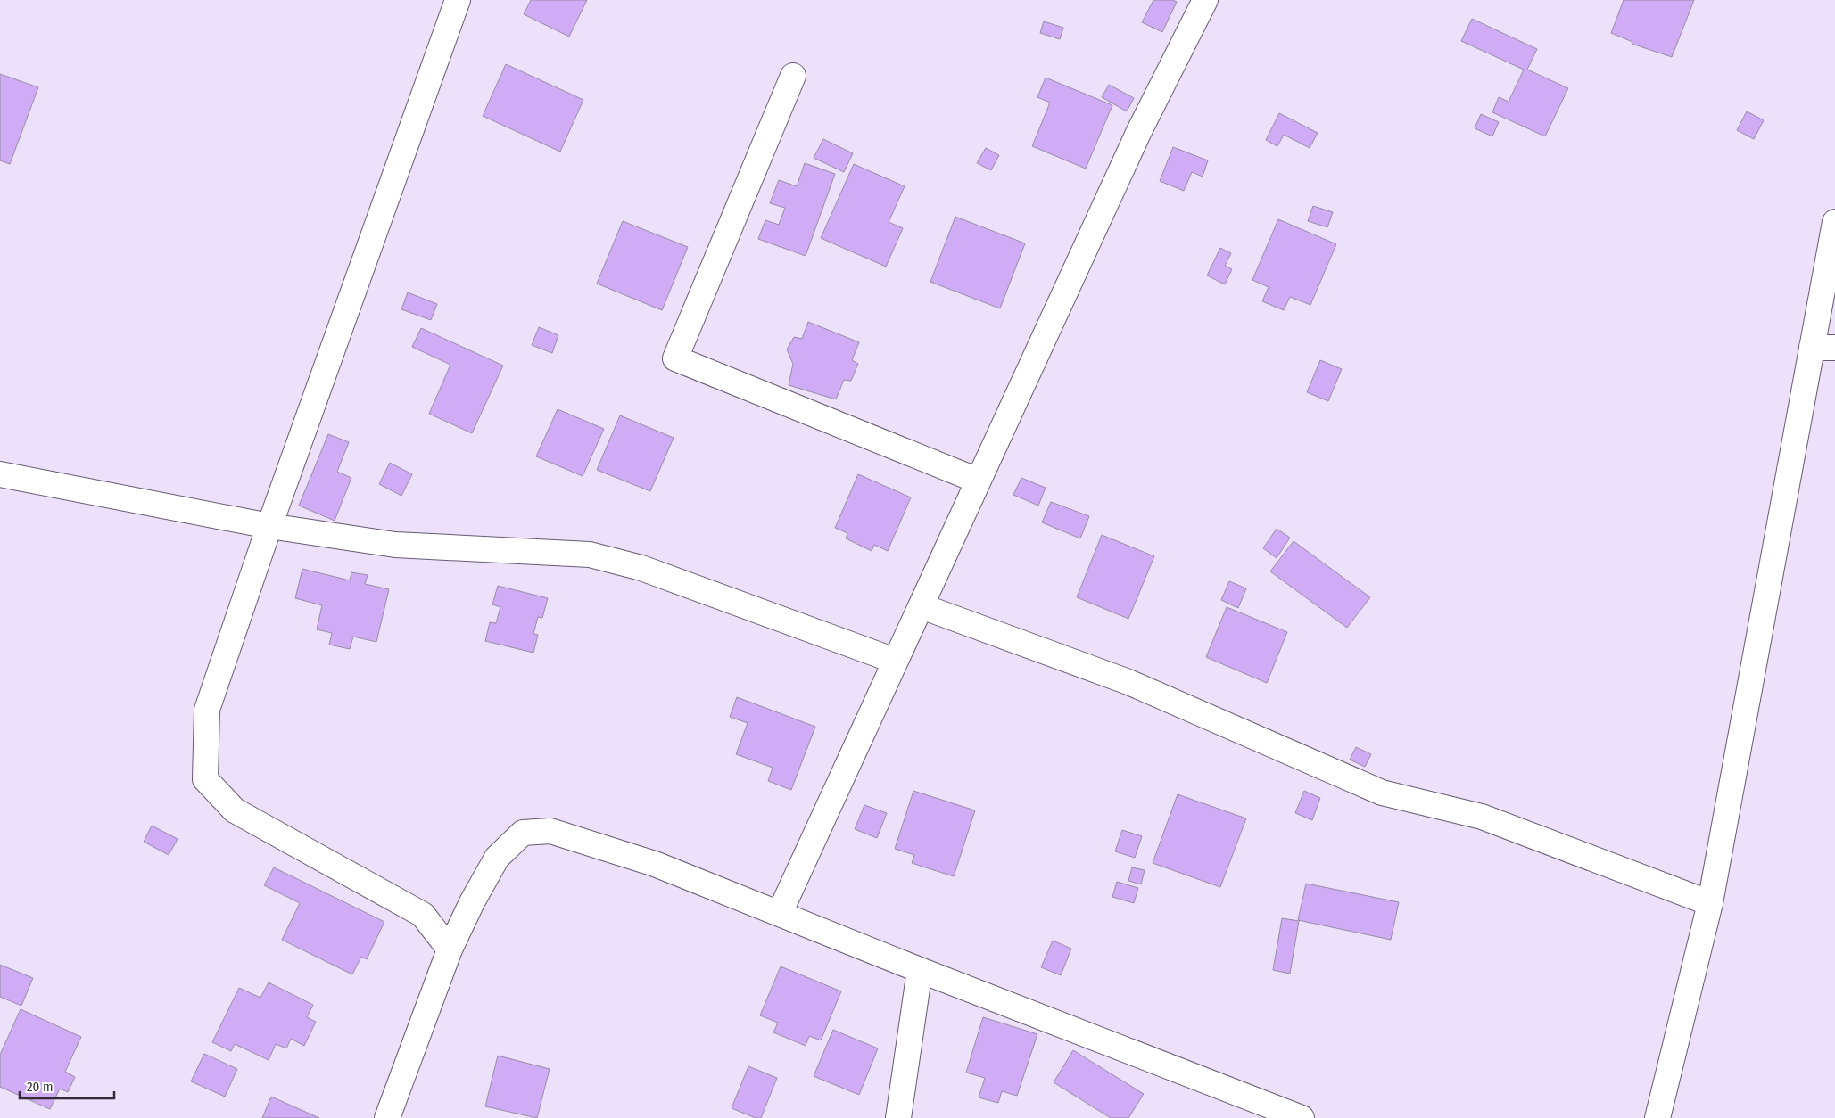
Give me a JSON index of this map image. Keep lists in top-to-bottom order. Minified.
{"scale_bar":"20 m"}
